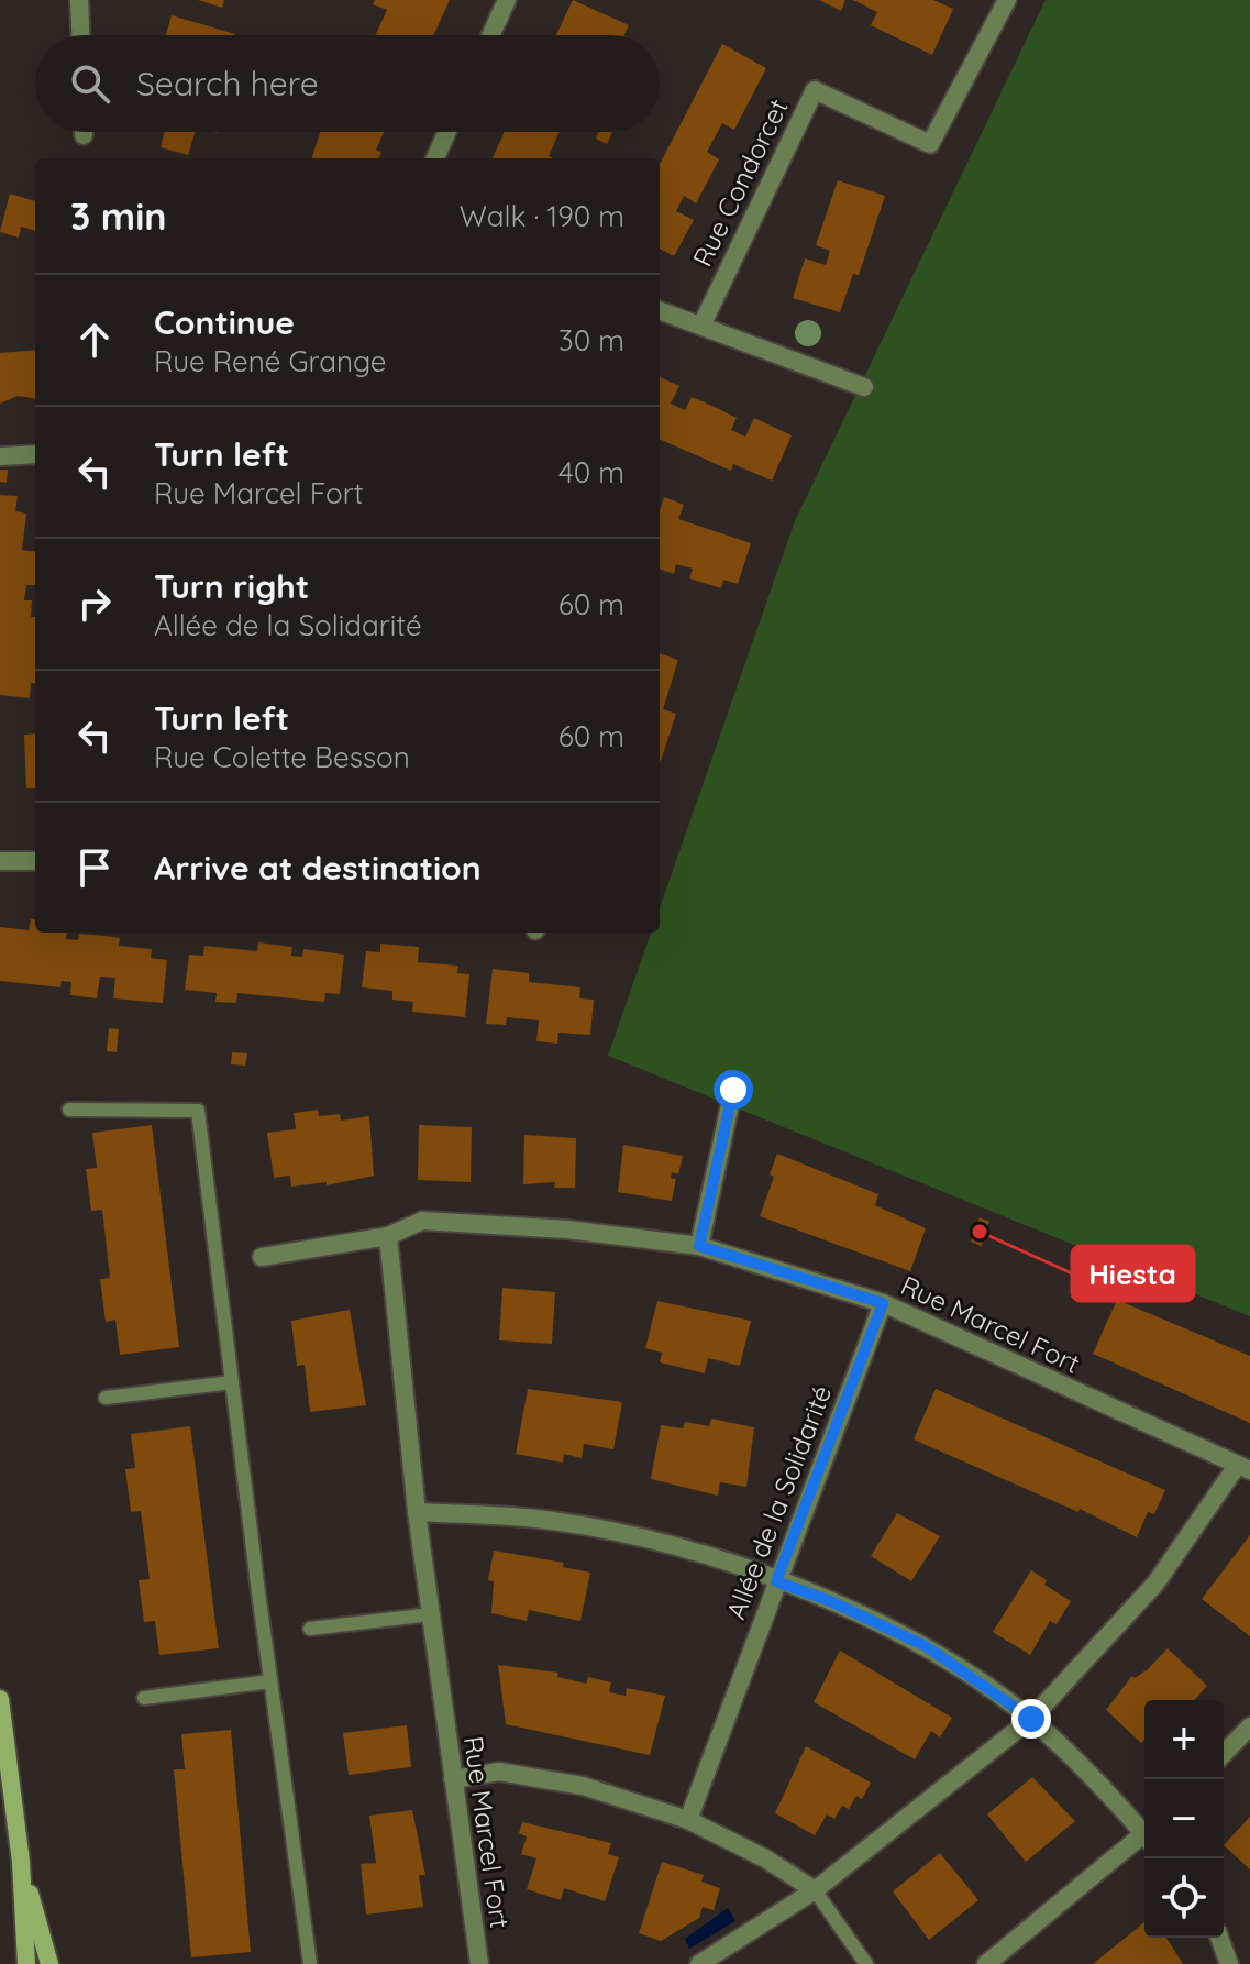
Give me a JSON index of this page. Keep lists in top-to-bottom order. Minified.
{"streets":{"street":["Rue Condorcet","Rue Marcel Fort","Allée de la Solidarité"]},"crossings":[["Rue Marcel Fort","Allée de la Solidarité"]],"places":["Hiesta"],"page":{"search":"Search here","heading":["3 min","Walk · 190 m"],"list":[["Continue","Rue René Grange","30 m"],["Turn left","Rue Marcel Fort","40 m"],["Turn right","Allée de la Solidarité","60 m"],["Turn left","Rue Colette Besson","60 m"],"Arrive at destination"],"map_buttons":["+","−"]}}
